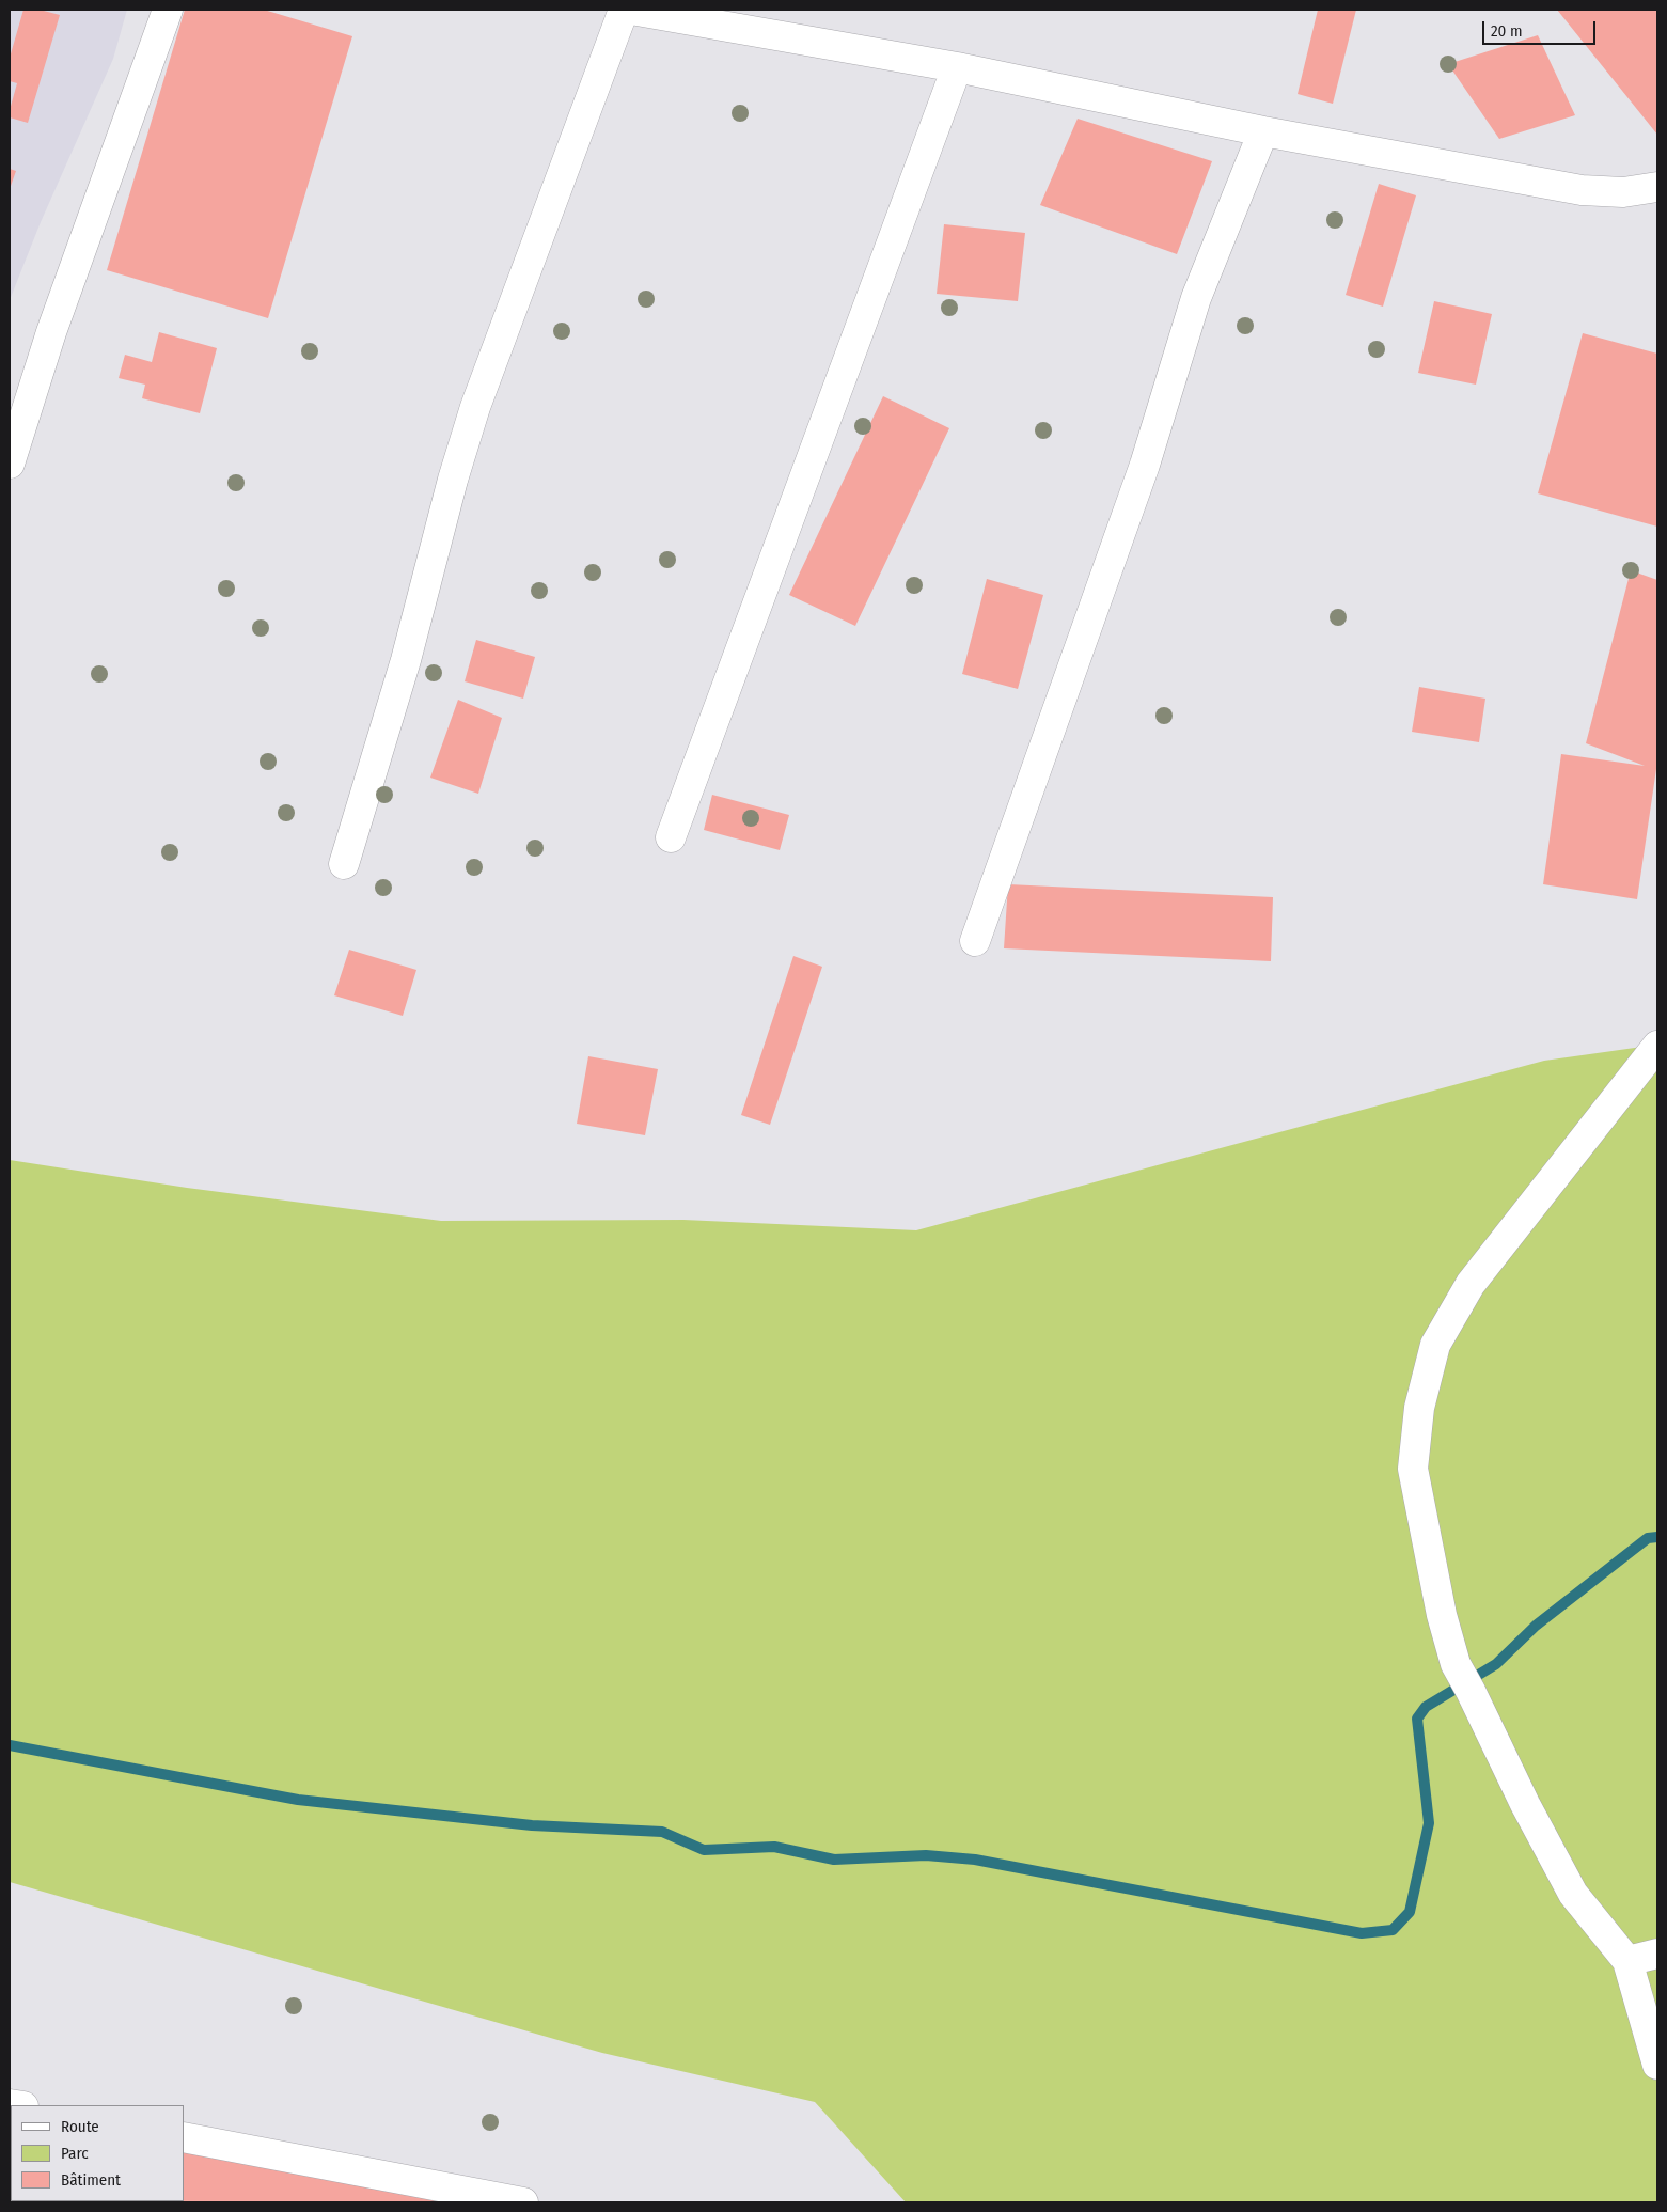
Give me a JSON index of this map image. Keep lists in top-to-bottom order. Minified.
{"legend":["Route","Parc","Bâtiment"],"scale_bar":"20 m"}
